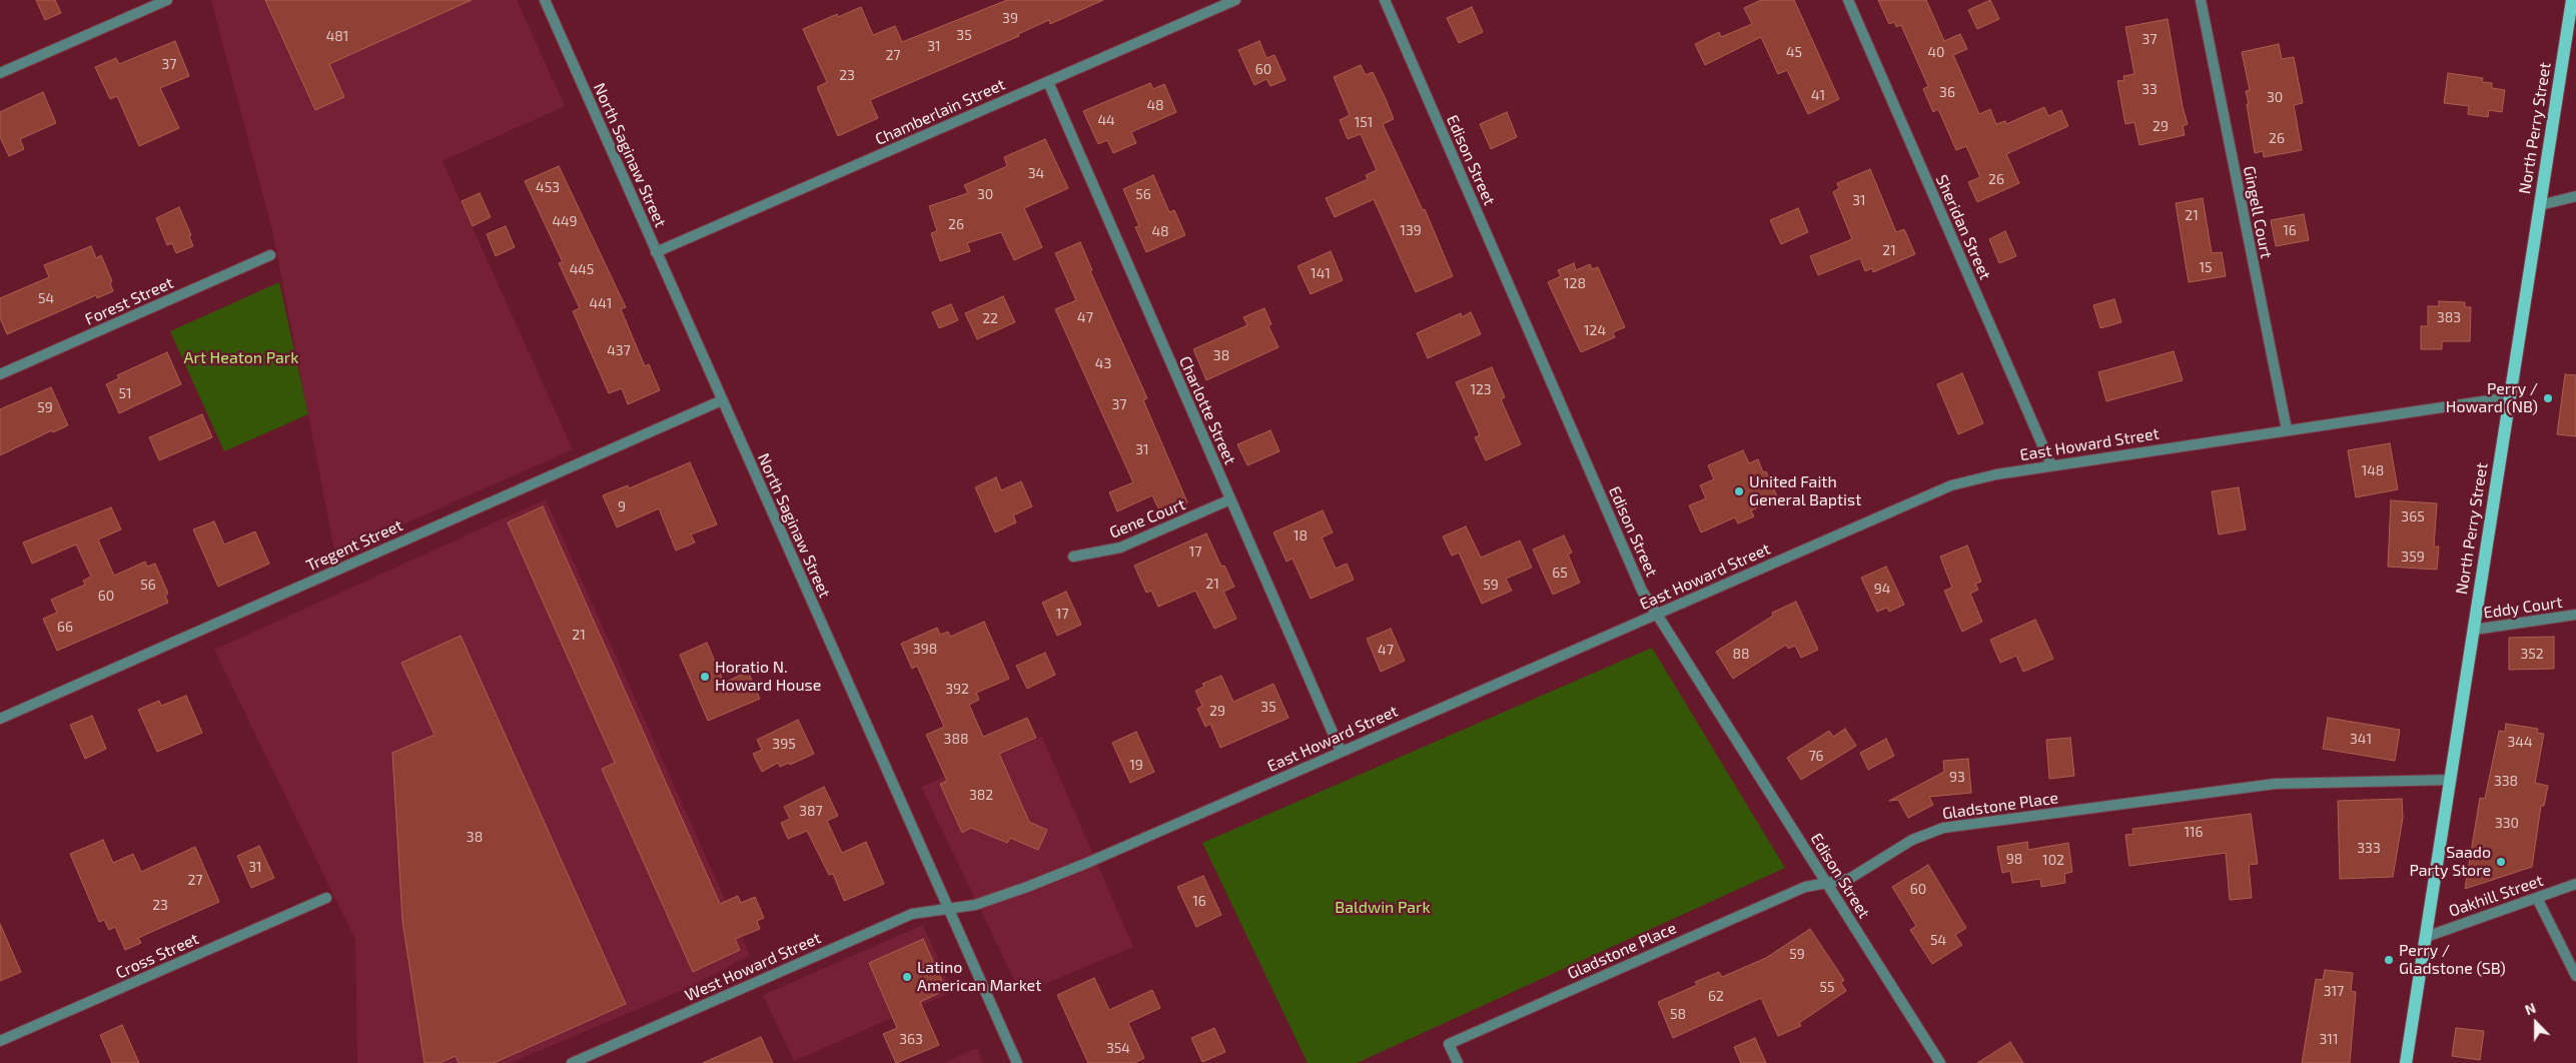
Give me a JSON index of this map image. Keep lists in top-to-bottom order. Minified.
{"streets":{"main road":["North Perry Street"],"street":["Chamberlain Street","North Saginaw Street","Edison Street","Gingell Court","Sheridan Street","Forest Street","Charlotte Street","East Howard Street","Gene Court","Tregent Street","Eddy Court","Gladstone Place","Oakhill Street","Cross Street","West Howard Street"]},"crossings":[["Chamberlain Street","North Saginaw Street"],["Chamberlain Street","Charlotte Street"],["North Perry Street","East Howard Street"],["North Perry Street","Eddy Court"],["North Perry Street","Gladstone Place"],["North Perry Street","Oakhill Street"],["North Saginaw Street","East Howard Street"],["North Saginaw Street","Tregent Street"],["North Saginaw Street","West Howard Street"],["Edison Street","East Howard Street"],["Edison Street","Gladstone Place"],["Gingell Court","East Howard Street"],["Sheridan Street","East Howard Street"],["Charlotte Street","East Howard Street"],["Charlotte Street","Gene Court"],["East Howard Street","West Howard Street"]],"parks":["Art Heaton Park","Baldwin Park"],"places":["Perry / Howard (NB)","United Faith General Baptist","Horatio N. Howard House","Saado Party Store","Perry / Gladstone (SB)","Latino American Market"],"house_numbers":["39","35","481","37","31","45","40","27","37","60","23","33","36","41","30","48","44","151","29","26","34","26","453","30","56","31","21","449","26","139","16","48","21","15","445","141","128","54","441","47","383","22","124","437","38","43","123","51","37","59","31","148","9","365","18","17","359","65","21","56","59","94","60","17","66","21","398","47","88","352","392","35","29","388","341","344","395","76","19","93","338","382","387","330","116","38","333","98","102","31","27","60","16","23","54","59","55","317","62","58","363","311","354"],"north":"top"}
